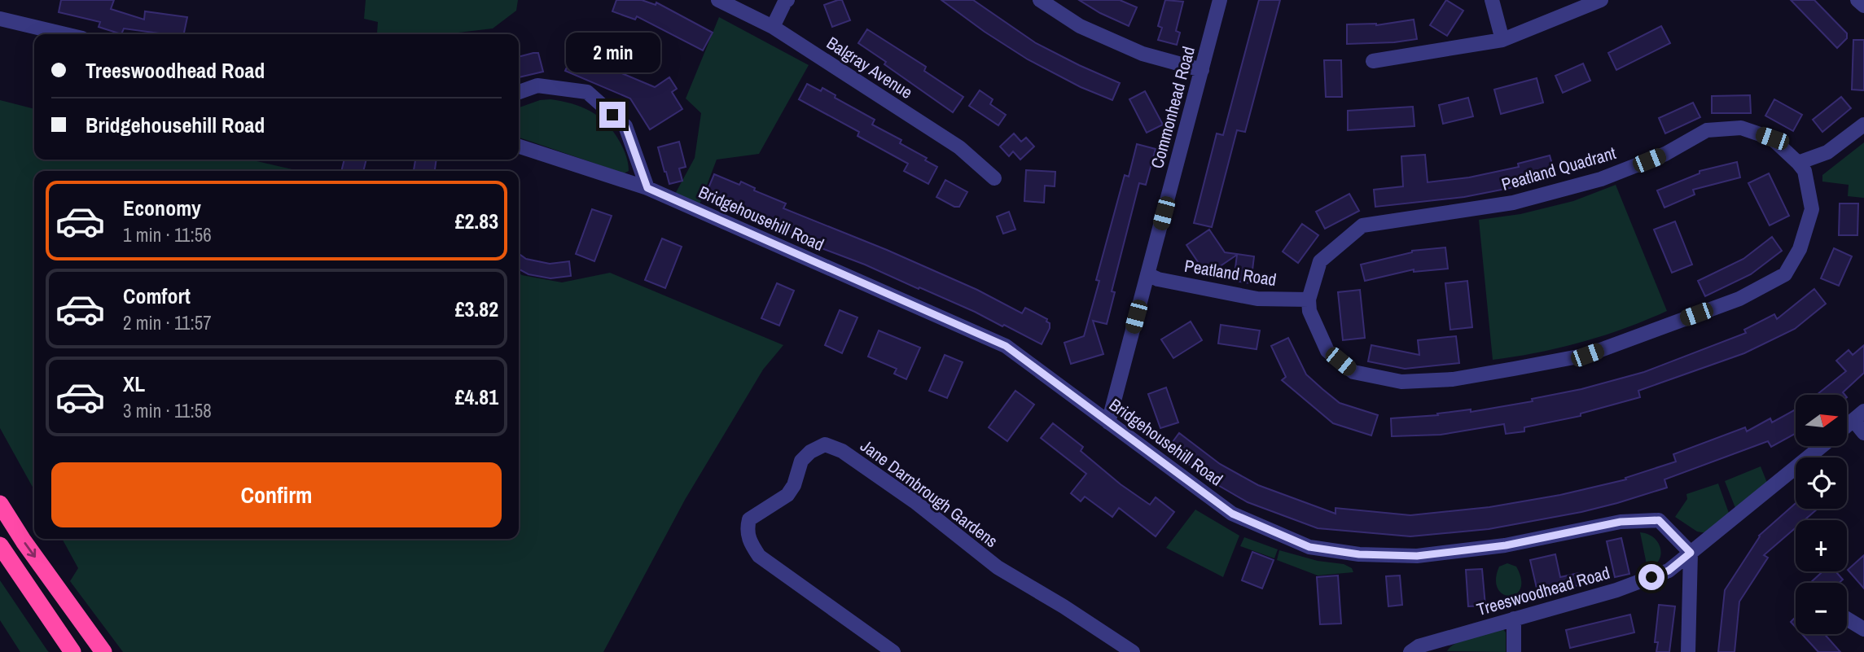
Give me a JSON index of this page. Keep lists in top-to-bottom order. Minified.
{"streets":{"street":["Balgray Avenue","Commonhead Road","Peatland Quadrant","Bridgehousehill Road","Peatland Road","Jane Darnbrough Gardens","Treeswoodhead Road"]},"crossings":[["Commonhead Road","Bridgehousehill Road"],["Commonhead Road","Peatland Road"],["Peatland Quadrant","Peatland Road"],["Bridgehousehill Road","Treeswoodhead Road"]],"north":"right","page":{"bubble":"2 min","banner":["Treeswoodhead Road","Bridgehousehill Road"],"list":[{"name":"Economy","note":"1 min · 11:56","value":"£2.83"},{"name":"Comfort","note":"2 min · 11:57","value":"£3.82"},{"name":"XL","note":"3 min · 11:58","value":"£4.81"}],"map_buttons":["+","−"],"buttons":"Confirm"}}
